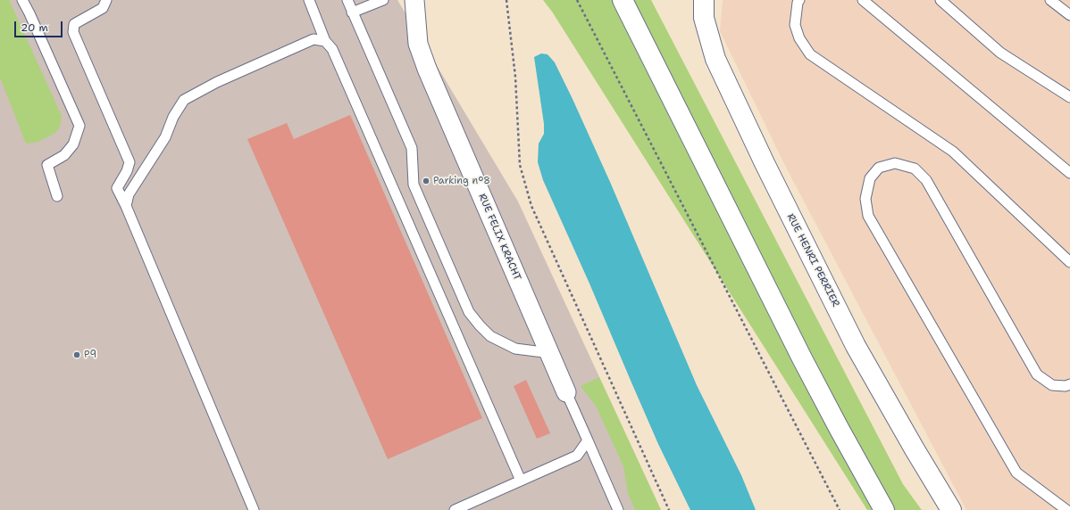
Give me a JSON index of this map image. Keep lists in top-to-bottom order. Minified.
{"streets":{"main road":["RUE HENRI PERRIER"],"street":["RUE FELIX KRACHT"]},"places":["Parking n°8","P9"],"scale_bar":"20 m"}
